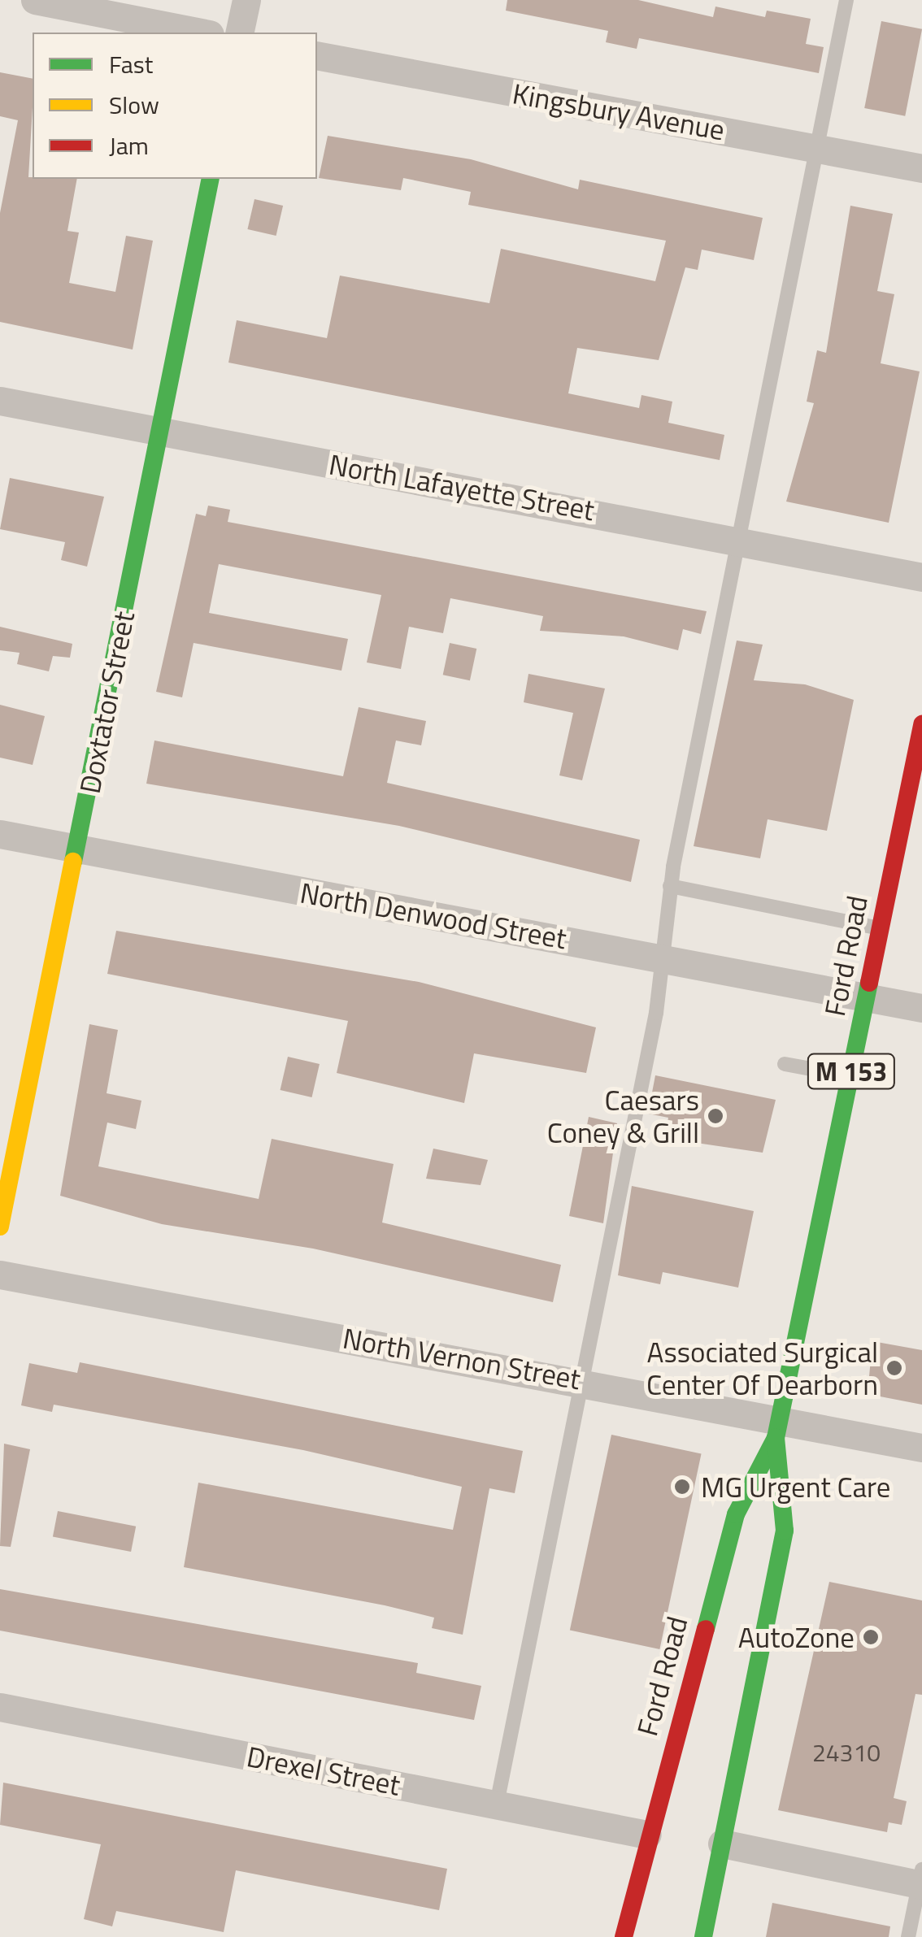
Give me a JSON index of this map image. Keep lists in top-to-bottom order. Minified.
{"streets":{"main road":["Doxtator Street","Ford Road","M 153"],"street":["Kingsbury Avenue","North Lafayette Street","North Denwood Street","North Vernon Street","Drexel Street"]},"crossings":[["North Lafayette Street","Doxtator Street"],["Doxtator Street","North Denwood Street"],["North Denwood Street","Ford Road"],["Ford Road","North Vernon Street"],["Ford Road","Drexel Street"]],"places":["Caesars Coney & Grill","Associated Surgical Center Of Dearborn","MG Urgent Care","AutoZone"],"house_numbers":["24310"],"legend":["Fast","Slow","Jam"]}
